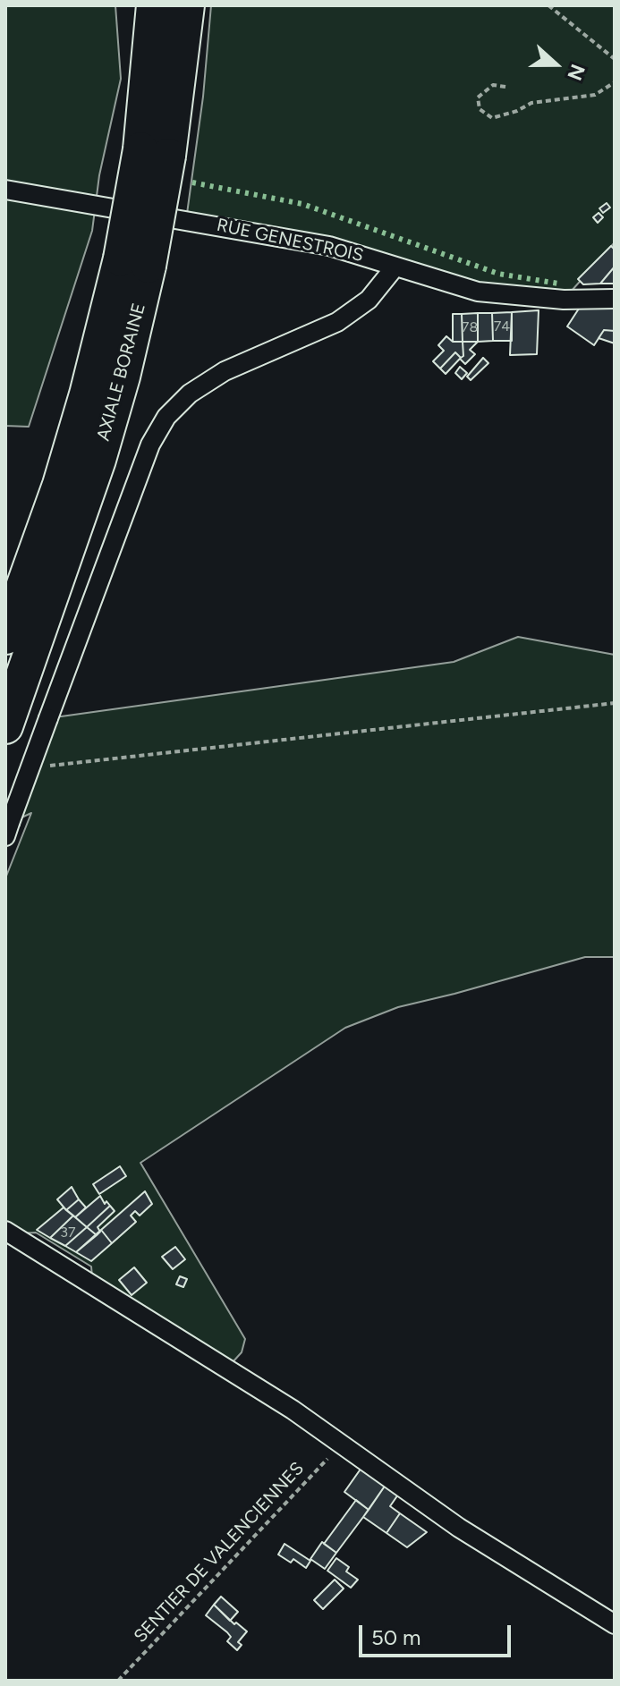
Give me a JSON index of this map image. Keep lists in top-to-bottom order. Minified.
{"streets":{"highway":["AXIALE BORAINE"],"street":["RUE GENESTROIS"],"path":["SENTIER DE VALENCIENNES"]},"house_numbers":["74","78","37"],"scale_bar":"50 m","north":"right"}
